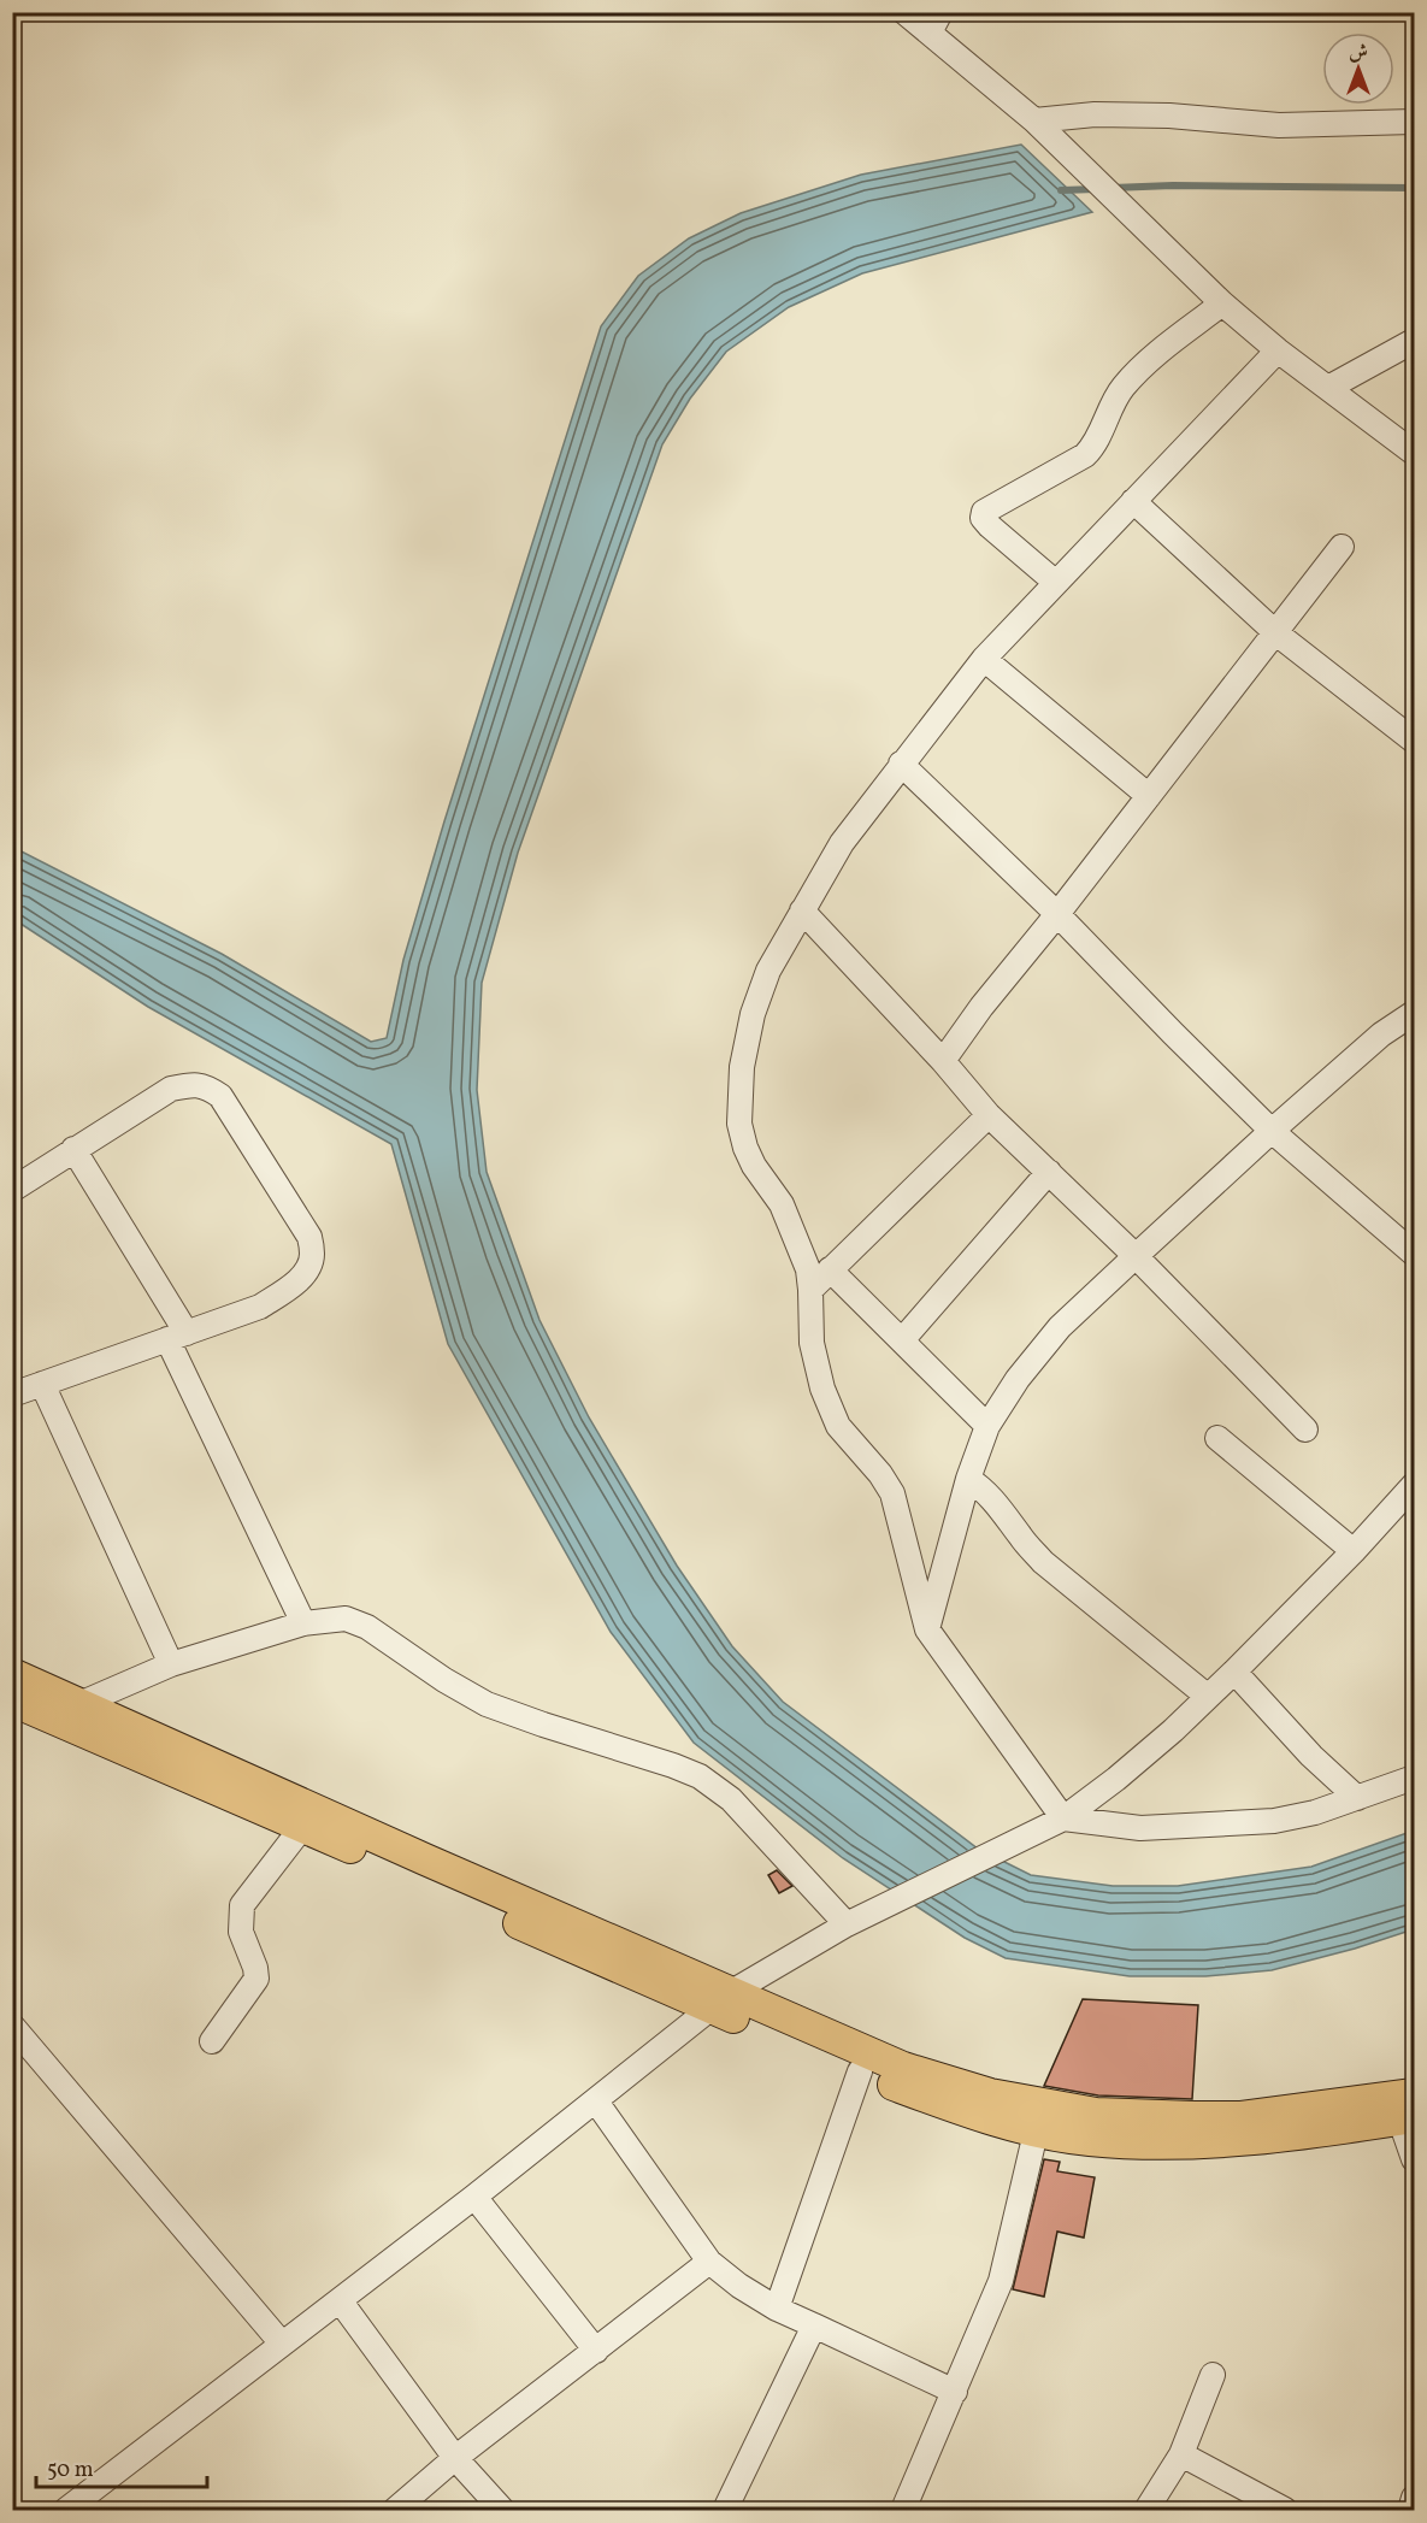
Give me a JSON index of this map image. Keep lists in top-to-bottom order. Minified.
{"scale_bar":"50 m","north":"top"}
